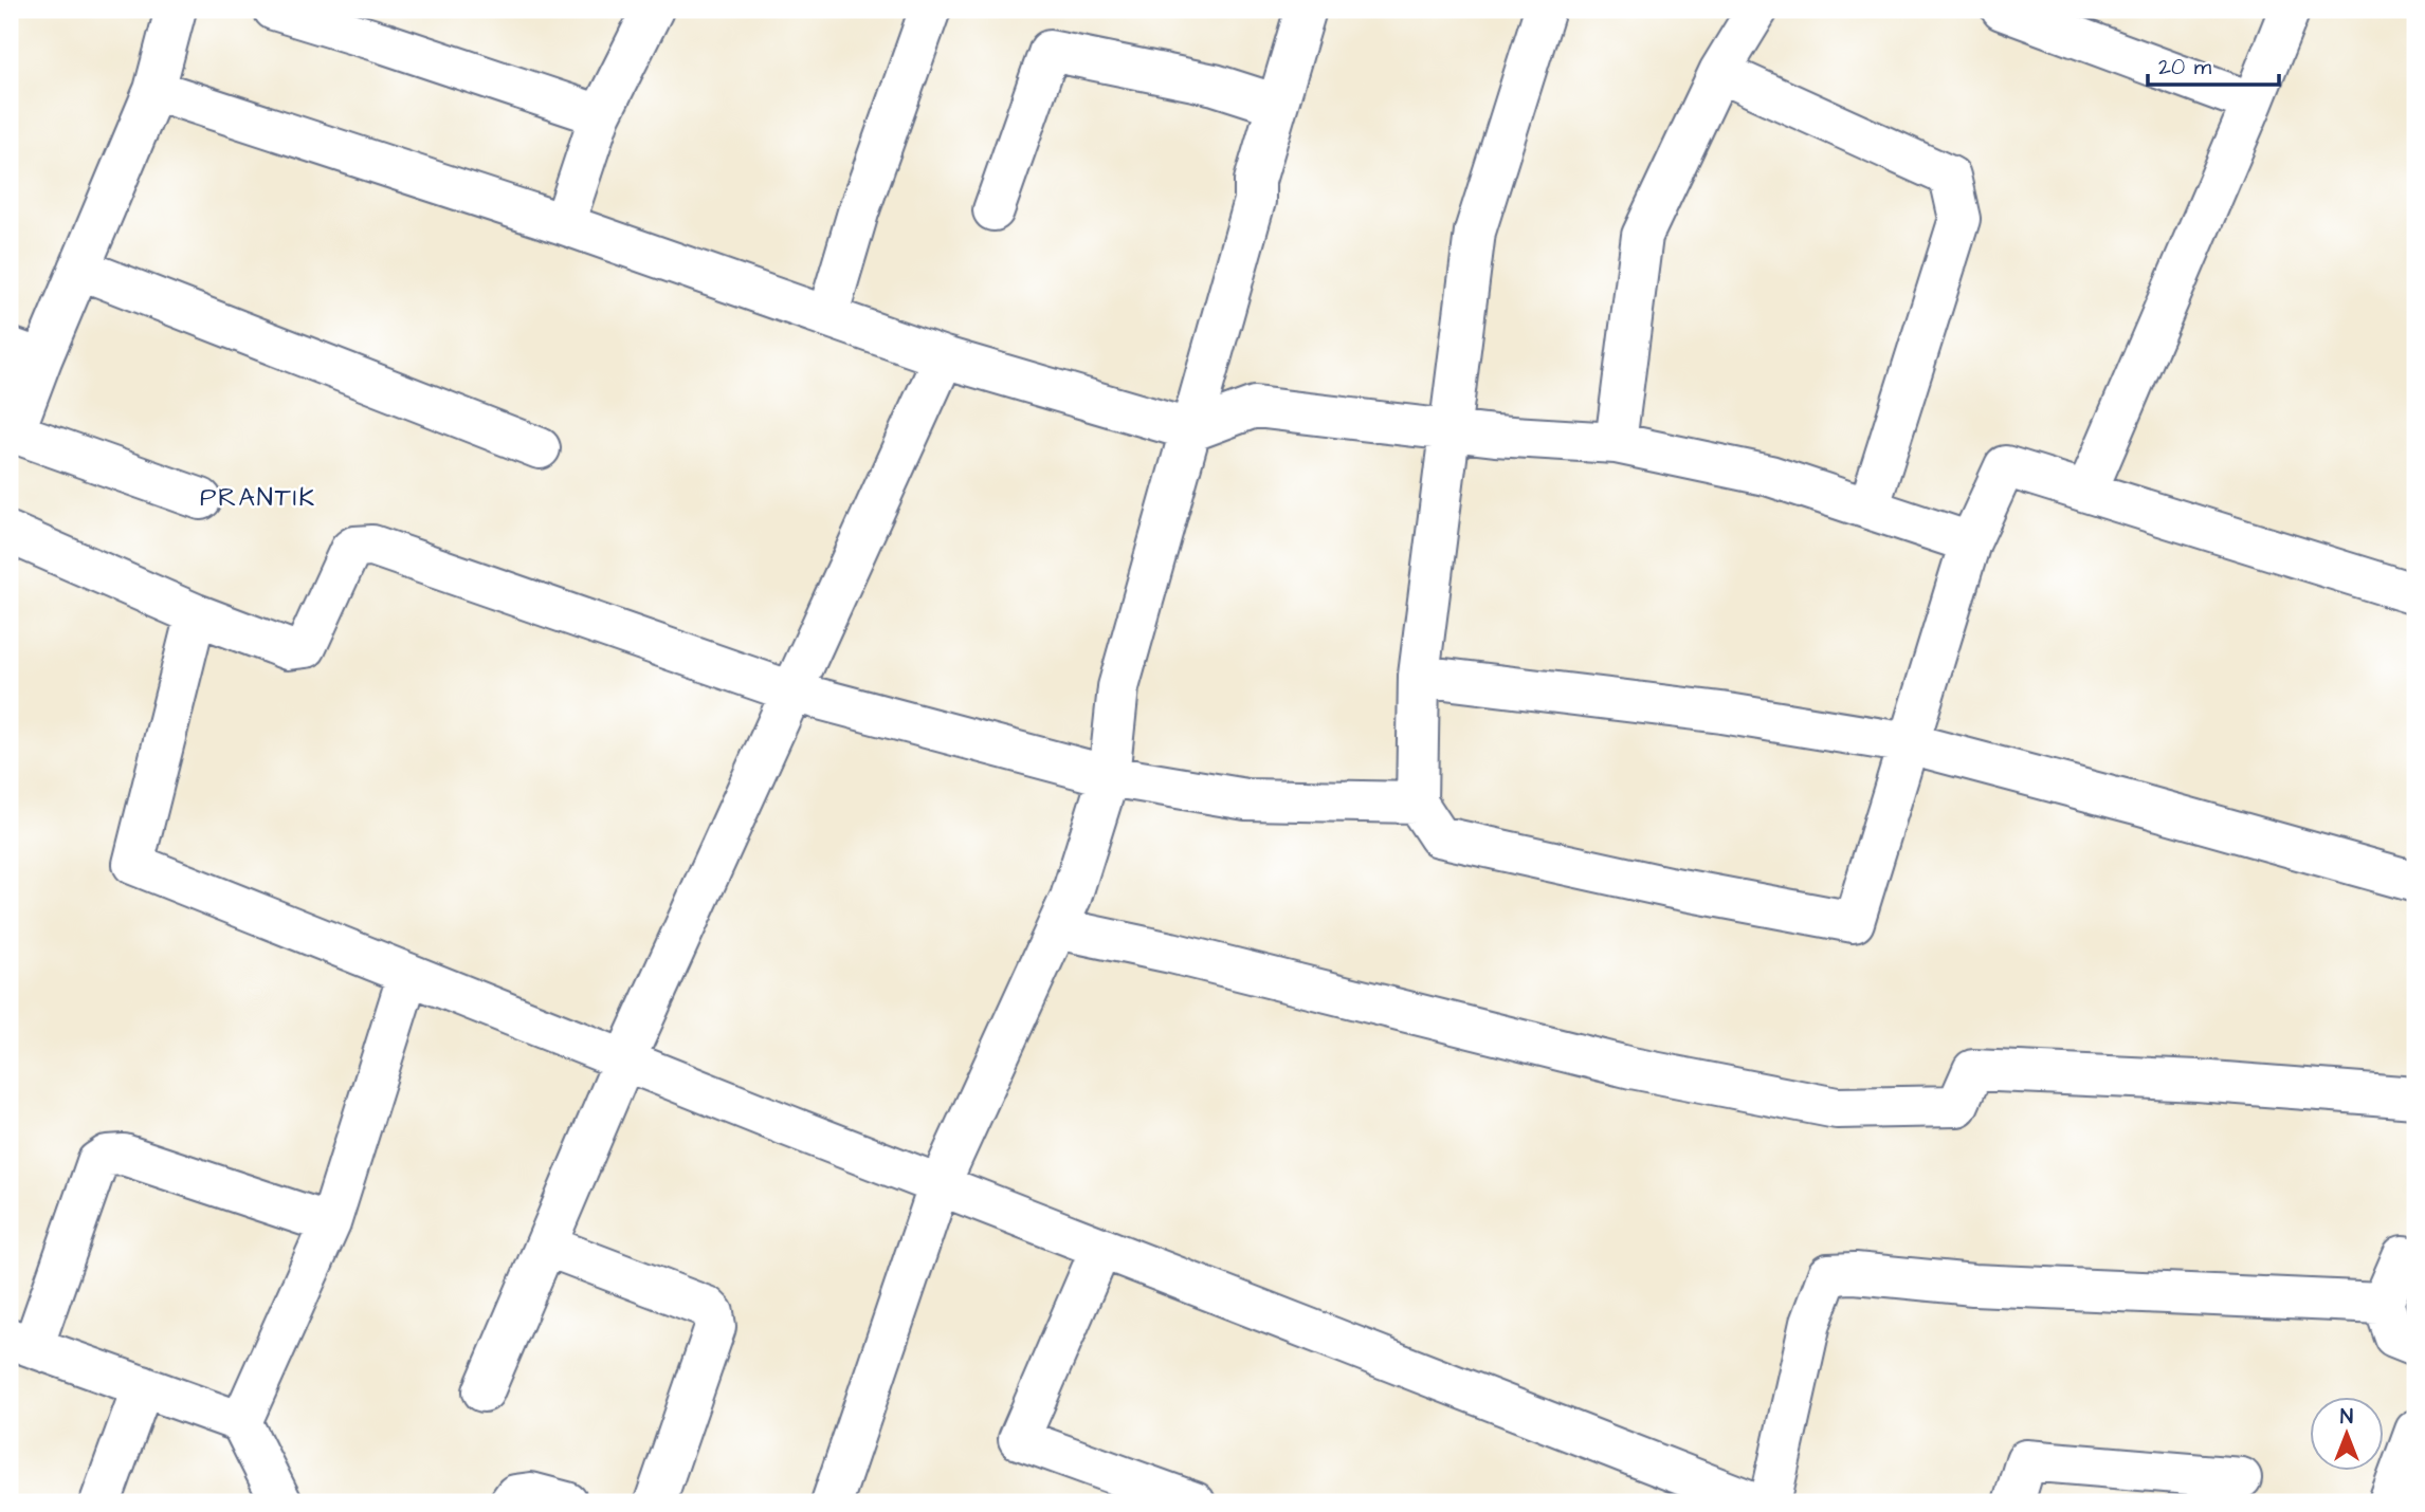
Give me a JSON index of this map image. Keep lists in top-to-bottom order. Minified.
{"districts":["PRANTIK"],"scale_bar":"20 m","north":"top"}
